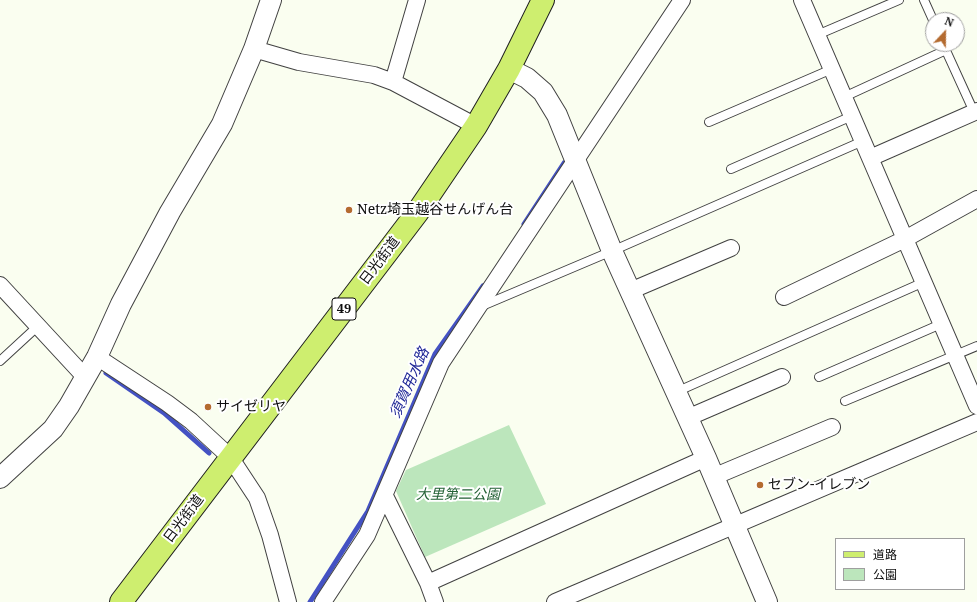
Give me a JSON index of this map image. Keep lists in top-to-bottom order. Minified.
{"streets":{"main road":["日光街道","49"]},"water":["須賀用水路"],"parks":["大里第二公園"],"places":["Netz埼玉越谷せんげん台","サイゼリヤ","セブン-イレブン"],"legend":["道路","公園"],"north":"top"}
